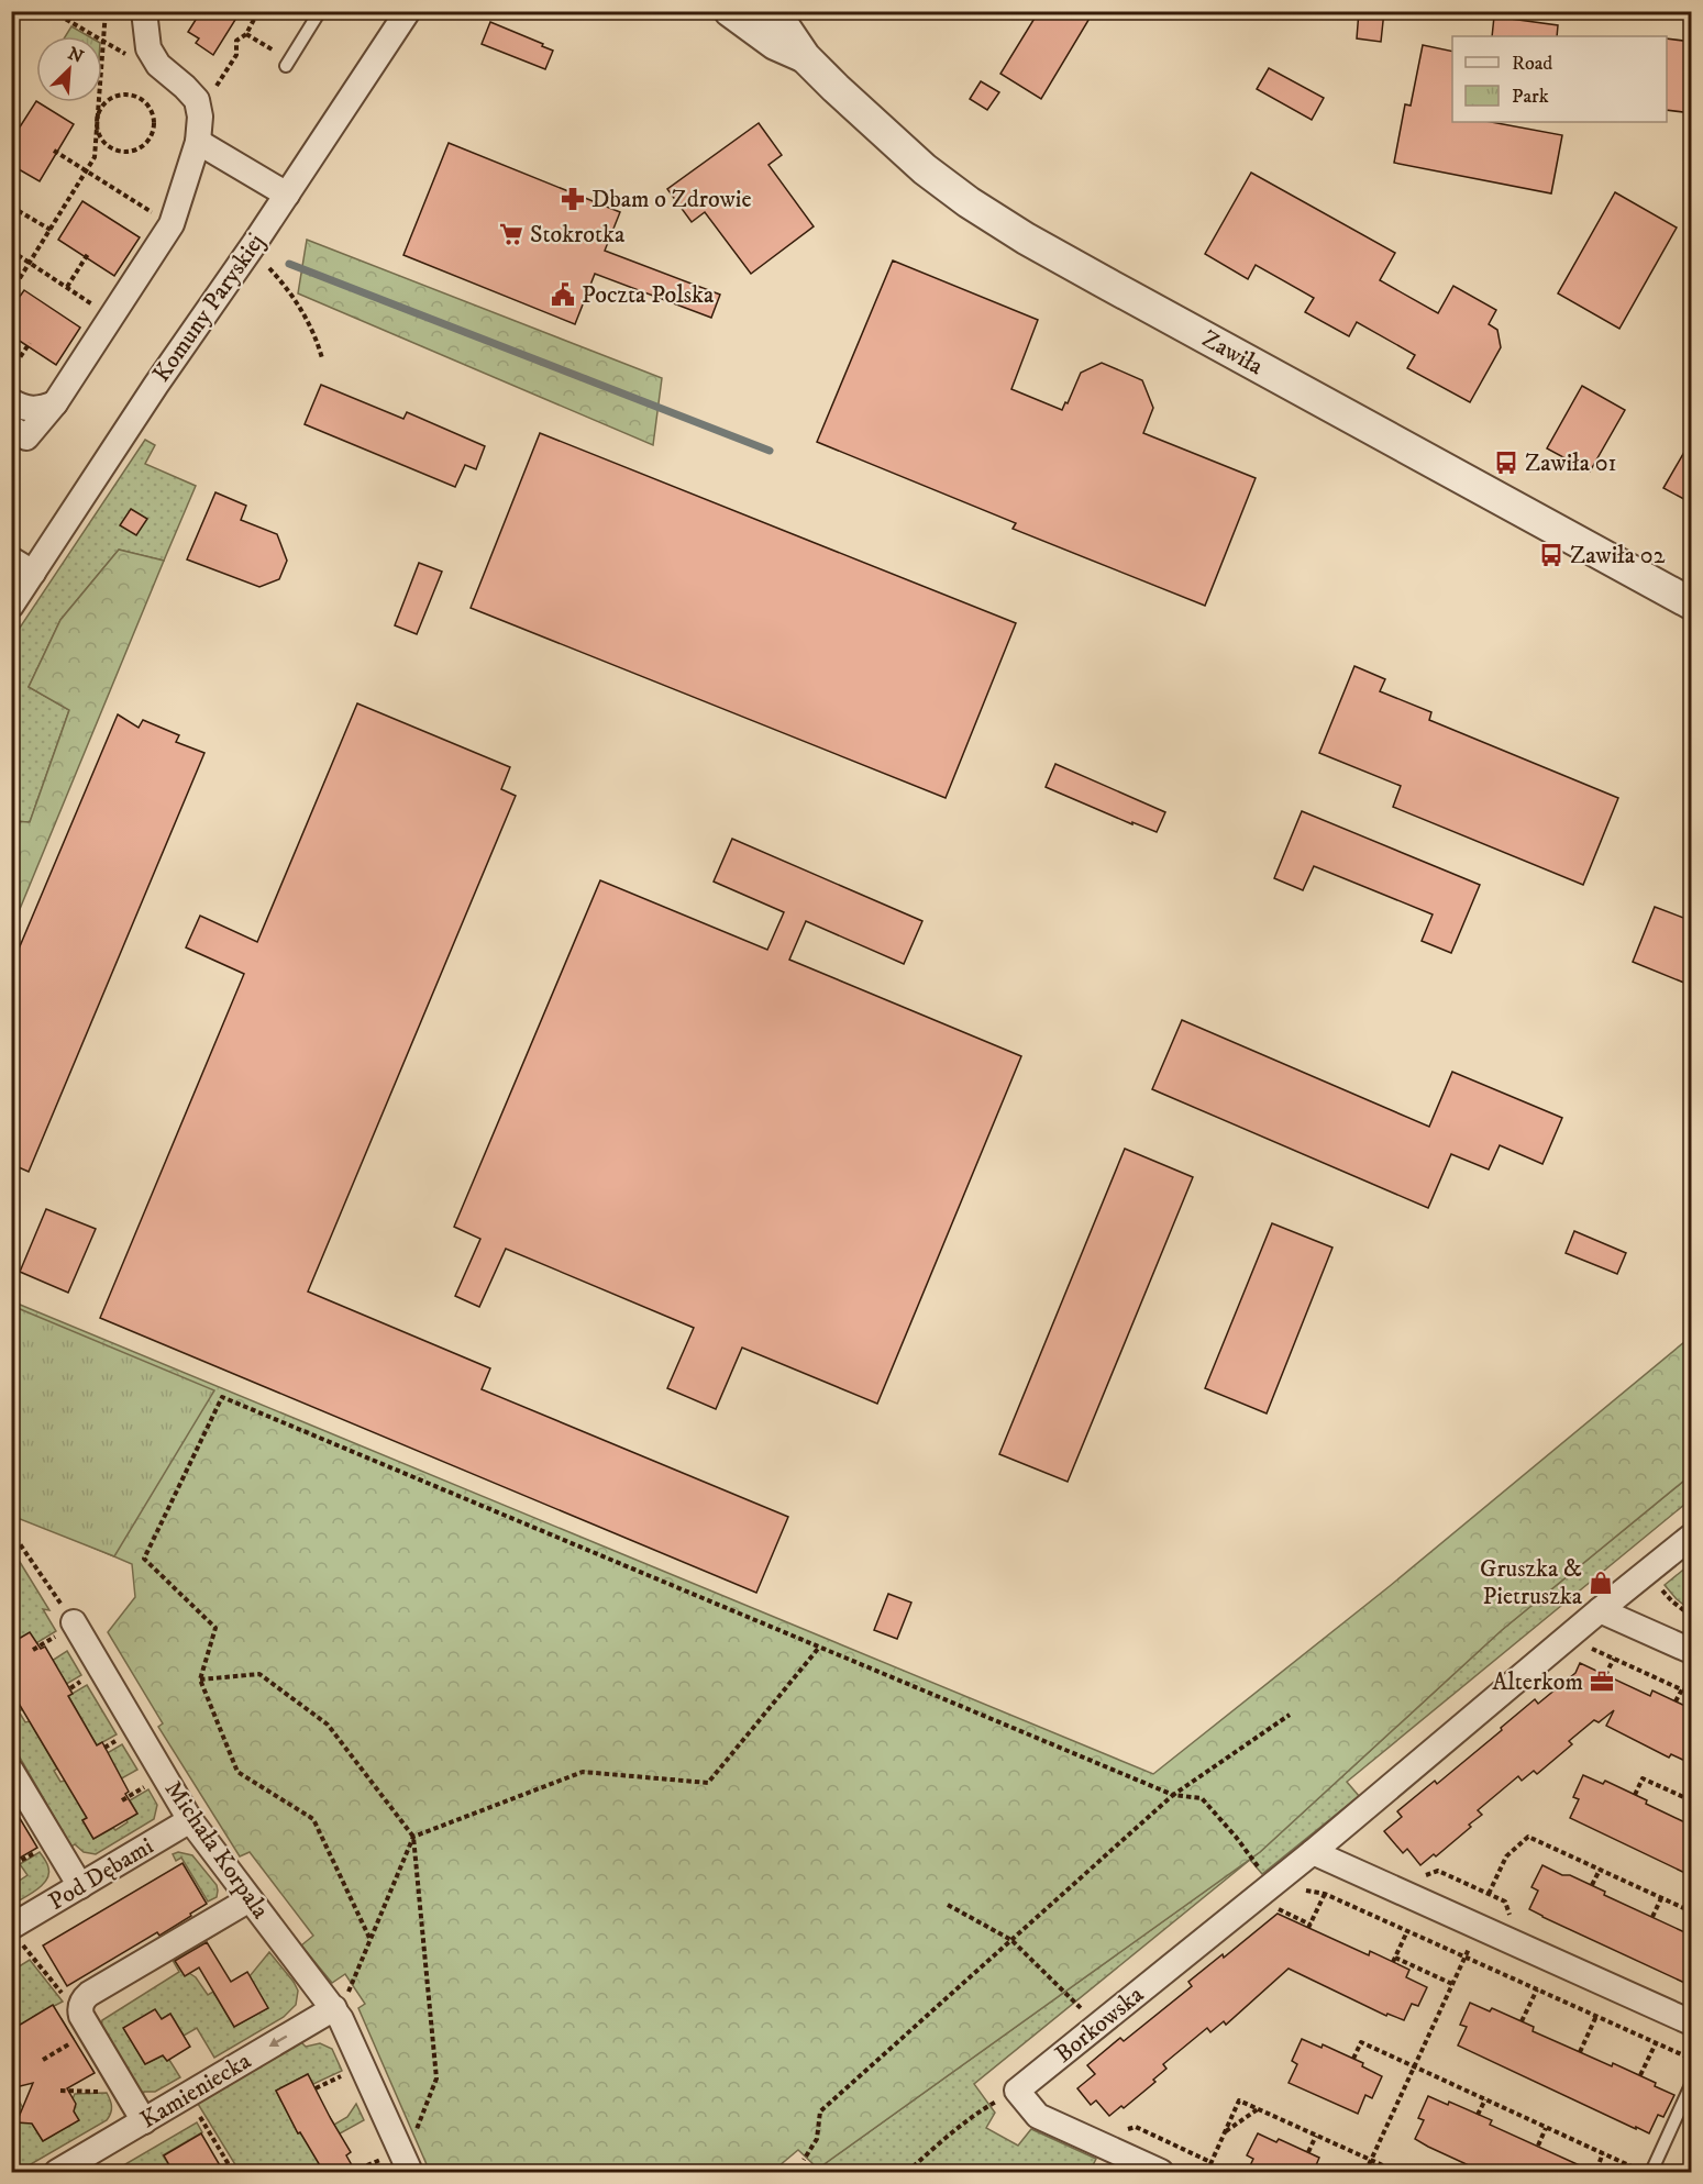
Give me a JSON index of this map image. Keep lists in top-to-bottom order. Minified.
{"streets":{"street":["Komuny Paryskiej","Zawiła","Michała Korpala","Pod Dębami","Borkowska","Kamieniecka"]},"crossings":[["Michała Korpala","Pod Dębami"],["Michała Korpala","Kamieniecka"]],"one_way":["Kamieniecka"],"places":{"pharmacy":["Dbam o Zdrowie"],"supermarket":["Stokrotka"],"public building":["Poczta Polska"],"bus stop":["Zawiła 01","Zawiła 02"],"shop":["Gruszka & Pietruszka"],"office":["Alterkom"]},"legend":["Road","Park"],"north":"top right"}
